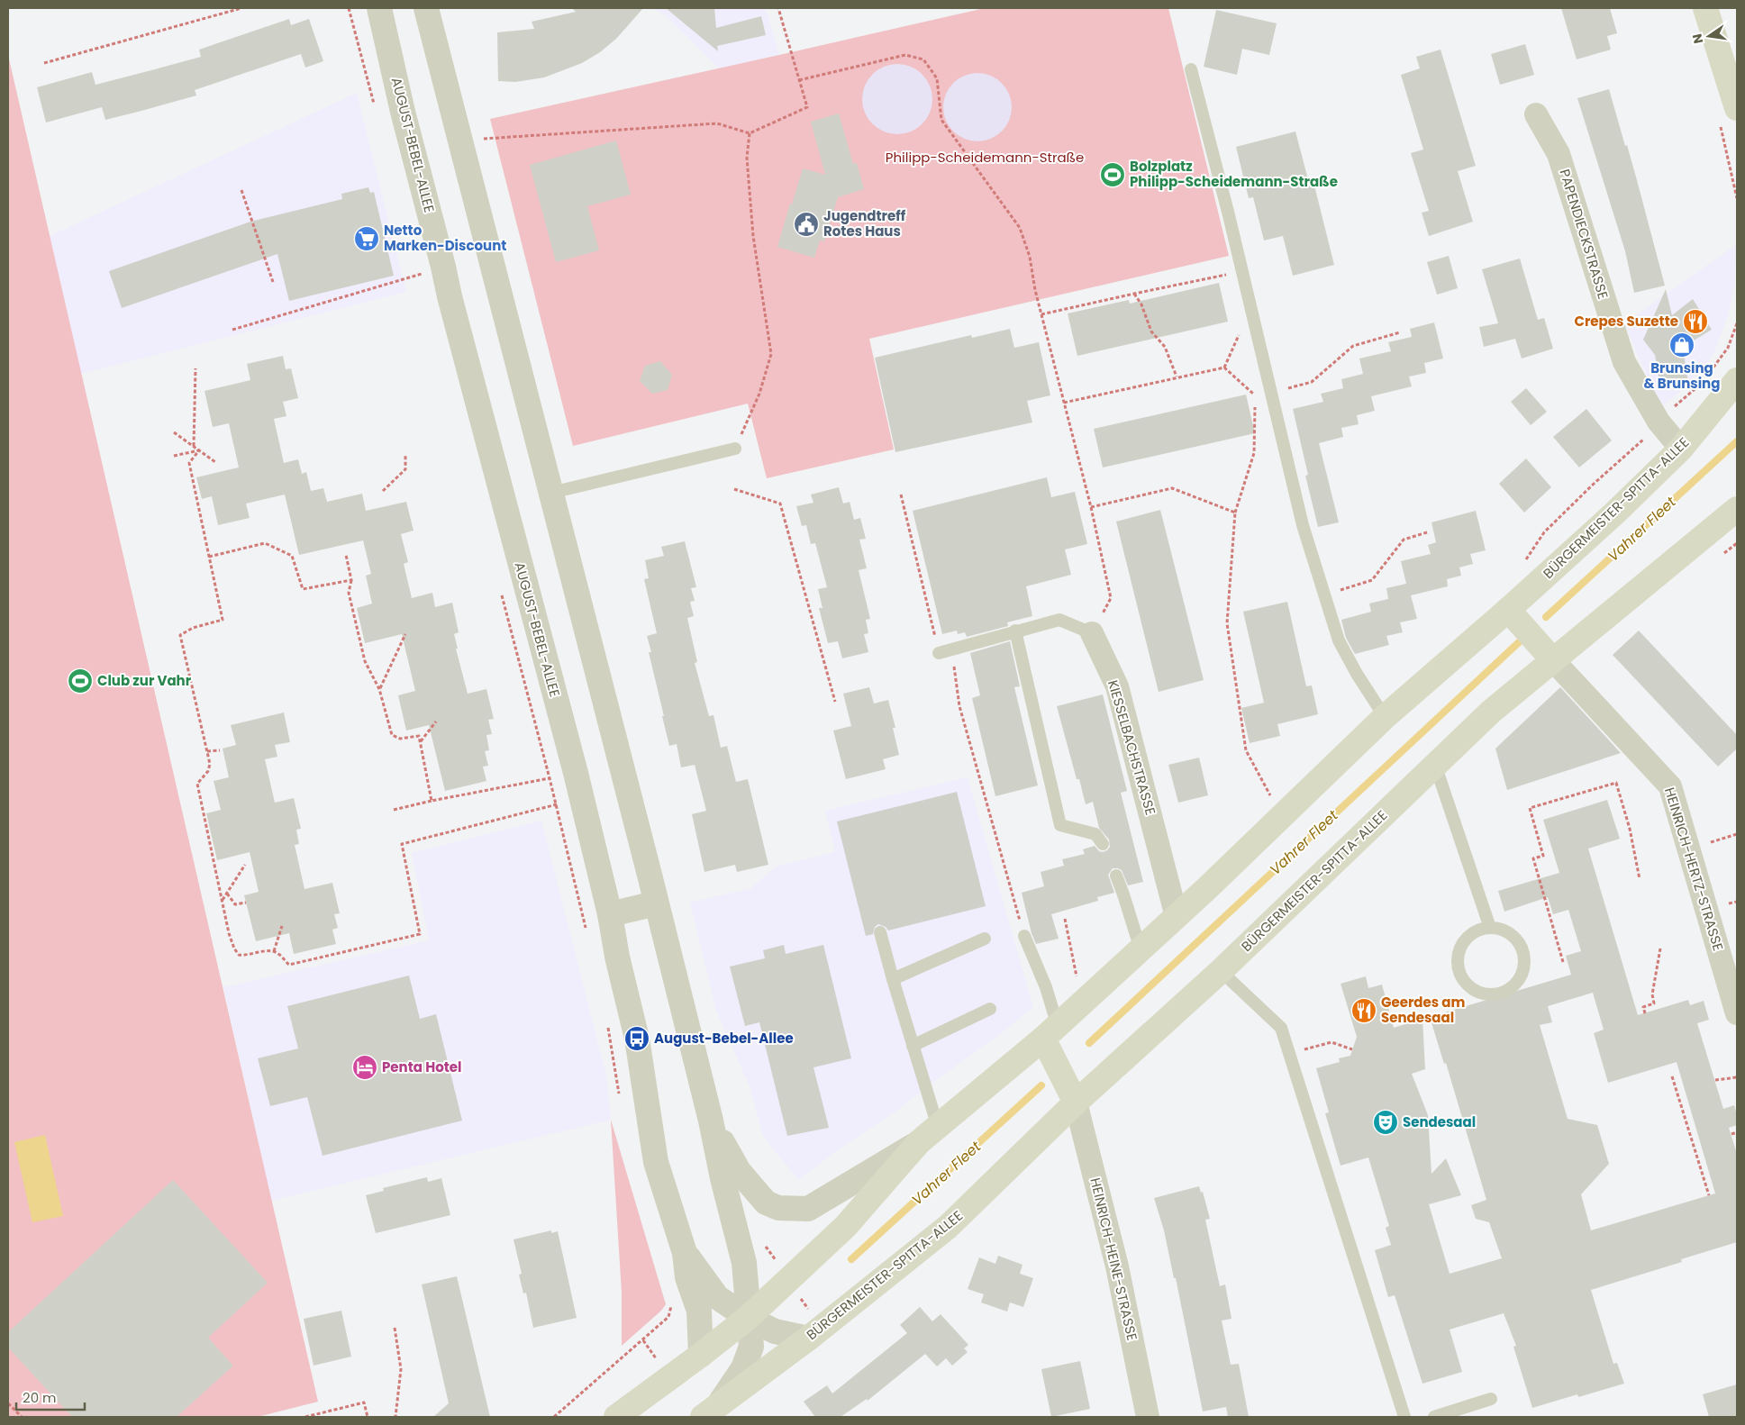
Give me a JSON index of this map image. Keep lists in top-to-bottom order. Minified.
{"streets":{"main road":["BÜRGERMEISTER-SPITTA-ALLEE"],"street":["AUGUST-BEBEL-ALLEE","PAPENDIECKSTRASSE","KIESSELBACHSTRASSE","HEINRICH-HERTZ-STRASSE","HEINRICH-HEINE-STRASSE"]},"crossings":[["AUGUST-BEBEL-ALLEE","BÜRGERMEISTER-SPITTA-ALLEE"],["PAPENDIECKSTRASSE","BÜRGERMEISTER-SPITTA-ALLEE"],["BÜRGERMEISTER-SPITTA-ALLEE","KIESSELBACHSTRASSE"],["BÜRGERMEISTER-SPITTA-ALLEE","HEINRICH-HERTZ-STRASSE"],["BÜRGERMEISTER-SPITTA-ALLEE","HEINRICH-HEINE-STRASSE"]],"water":["Vahrer Fleet"],"parks":["Philipp-Scheidemann-Straße"],"places":{"sports":["Bolzplatz Philipp-Scheidemann-Straße","Club zur Vahr"],"public building":["Jugendtreff Rotes Haus"],"supermarket":["Netto Marken-Discount"],"restaurant":["Crepes Suzette","Geerdes am Sendesaal"],"shop":["Brunsing & Brunsing"],"bus stop":["August-Bebel-Allee"],"hotel":["Penta Hotel"],"theatre":["Sendesaal"]},"scale_bar":"20 m","north":"left"}
